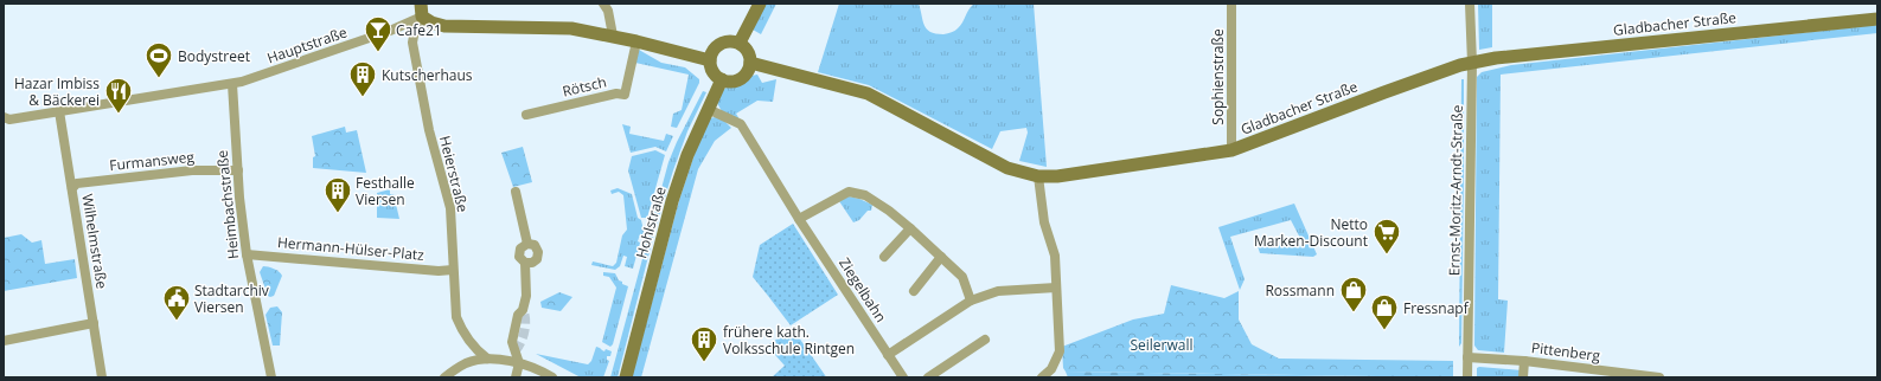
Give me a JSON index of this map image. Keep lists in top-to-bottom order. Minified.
{"streets":{"main road":["Gladbacher Straße","Hohlstraße"],"street":["Hauptstraße","Sophienstraße","Rötsch","Furmansweg","Heierstraße","Ernst-Moritz-Arndt-Straße","Heimbachstraße","Wilhelmstraße","Hermann-Hülser-Platz","Ziegelbahn","Pittenberg"]},"crossings":[["Gladbacher Straße","Sophienstraße"],["Gladbacher Straße","Ernst-Moritz-Arndt-Straße"],["Gladbacher Straße","Hohlstraße"],["Hauptstraße","Heierstraße"],["Hauptstraße","Heimbachstraße"],["Hauptstraße","Wilhelmstraße"],["Furmansweg","Heimbachstraße"],["Furmansweg","Wilhelmstraße"],["Heierstraße","Hermann-Hülser-Platz"],["Ernst-Moritz-Arndt-Straße","Pittenberg"],["Heimbachstraße","Hermann-Hülser-Platz"],["Hohlstraße","Ziegelbahn"]],"parks":["Seilerwall"],"places":{"bar":["Cafe21"],"sports":["Bodystreet"],"building":["Kutscherhaus","Festhalle Viersen","frühere kath. Volksschule Rintgen"],"restaurant":["Hazar Imbiss & Bäckerei"],"supermarket":["Netto Marken-Discount"],"shop":["Rossmann","Fressnapf"],"public building":["Stadtarchiv Viersen"]}}
